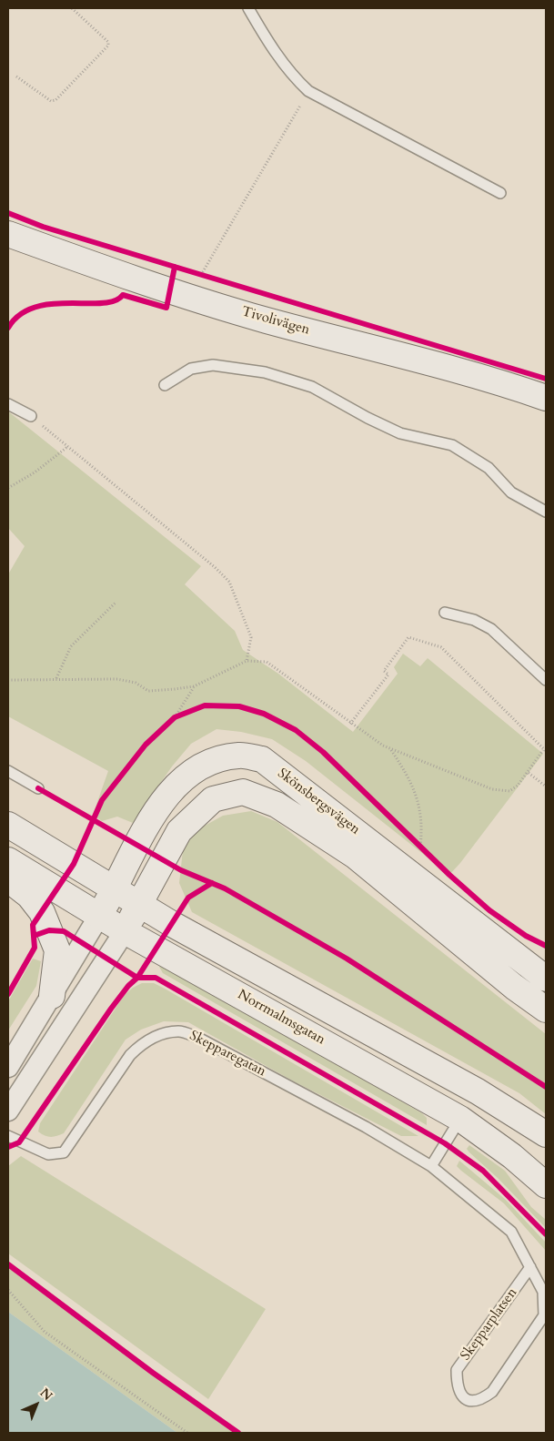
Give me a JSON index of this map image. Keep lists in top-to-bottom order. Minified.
{"streets":{"street":["Tivolivägen","Skönsbergsvägen","Norrmalmsgatan"],"lane":["Skepparegatan","Skepparplatsen"]},"crossings":[["Skönsbergsvägen","Norrmalmsgatan"],["Skepparegatan","Skepparplatsen"]],"north":"top right"}
